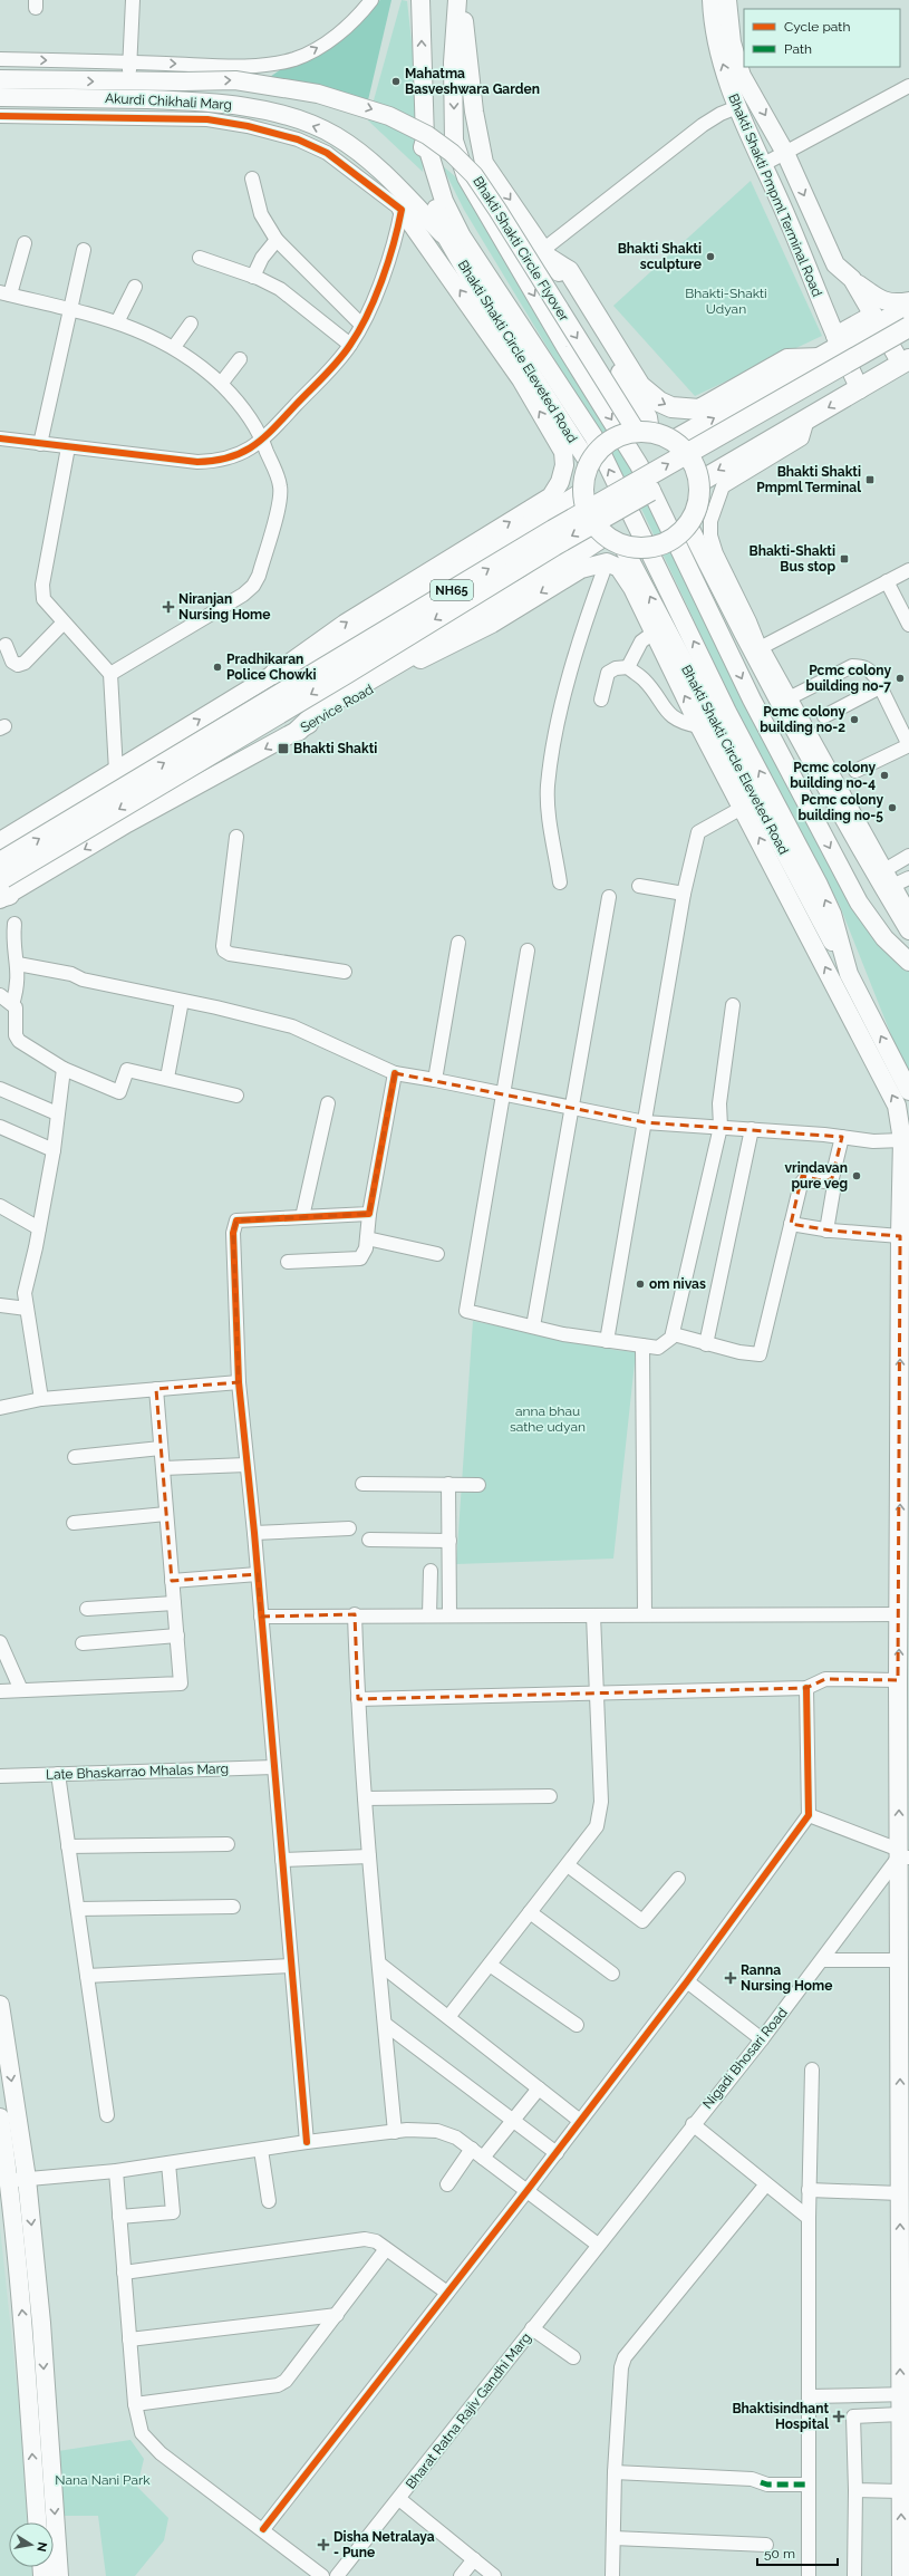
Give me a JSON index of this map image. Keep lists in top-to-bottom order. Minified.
{"streets":{"highway":["NH65"],"main road":["Akurdi Chikhali Marg","Bhakti Shakti Pmpml Terminal Road","Bhakti Shakti Circle Flyover","Bhakti Shakti Circle Eleveted Road","Service Road"],"street":["Late Bhaskarrao Mhalas Marg","Nigadi Bhosari Road","Bharat Ratna Rajiv Gandhi Marg"]},"crossings":[["Akurdi Chikhali Marg","Bhakti Shakti Circle Flyover"],["Bhakti Shakti Circle Flyover","Bhakti Shakti Circle Eleveted Road"],["NH65","Service Road"],["Nigadi Bhosari Road","Bharat Ratna Rajiv Gandhi Marg"]],"one_way":["Bhakti Shakti Circle Flyover"],"parks":["Bhakti-Shakti Udyan","anna bhau sathe udyan","Nana Nani Park"],"places":{"other":["Mahatma Basveshwara Garden","Bhakti Shakti sculpture","Pradhikaran Police Chowki","Pcmc colony building no-7","Pcmc colony building no-2","Pcmc colony building no-4","Pcmc colony building no-5","vrindavan pure veg","om nivas"],"transit":["Bhakti Shakti Pmpml Terminal","Bhakti-Shakti Bus stop","Bhakti Shakti"],"health":["Niranjan Nursing Home","Ranna Nursing Home","Bhaktisindhant Hospital","Disha Netralaya - Pune"]},"legend":["Cycle path","Path"],"scale_bar":"50 m","north":"right"}
